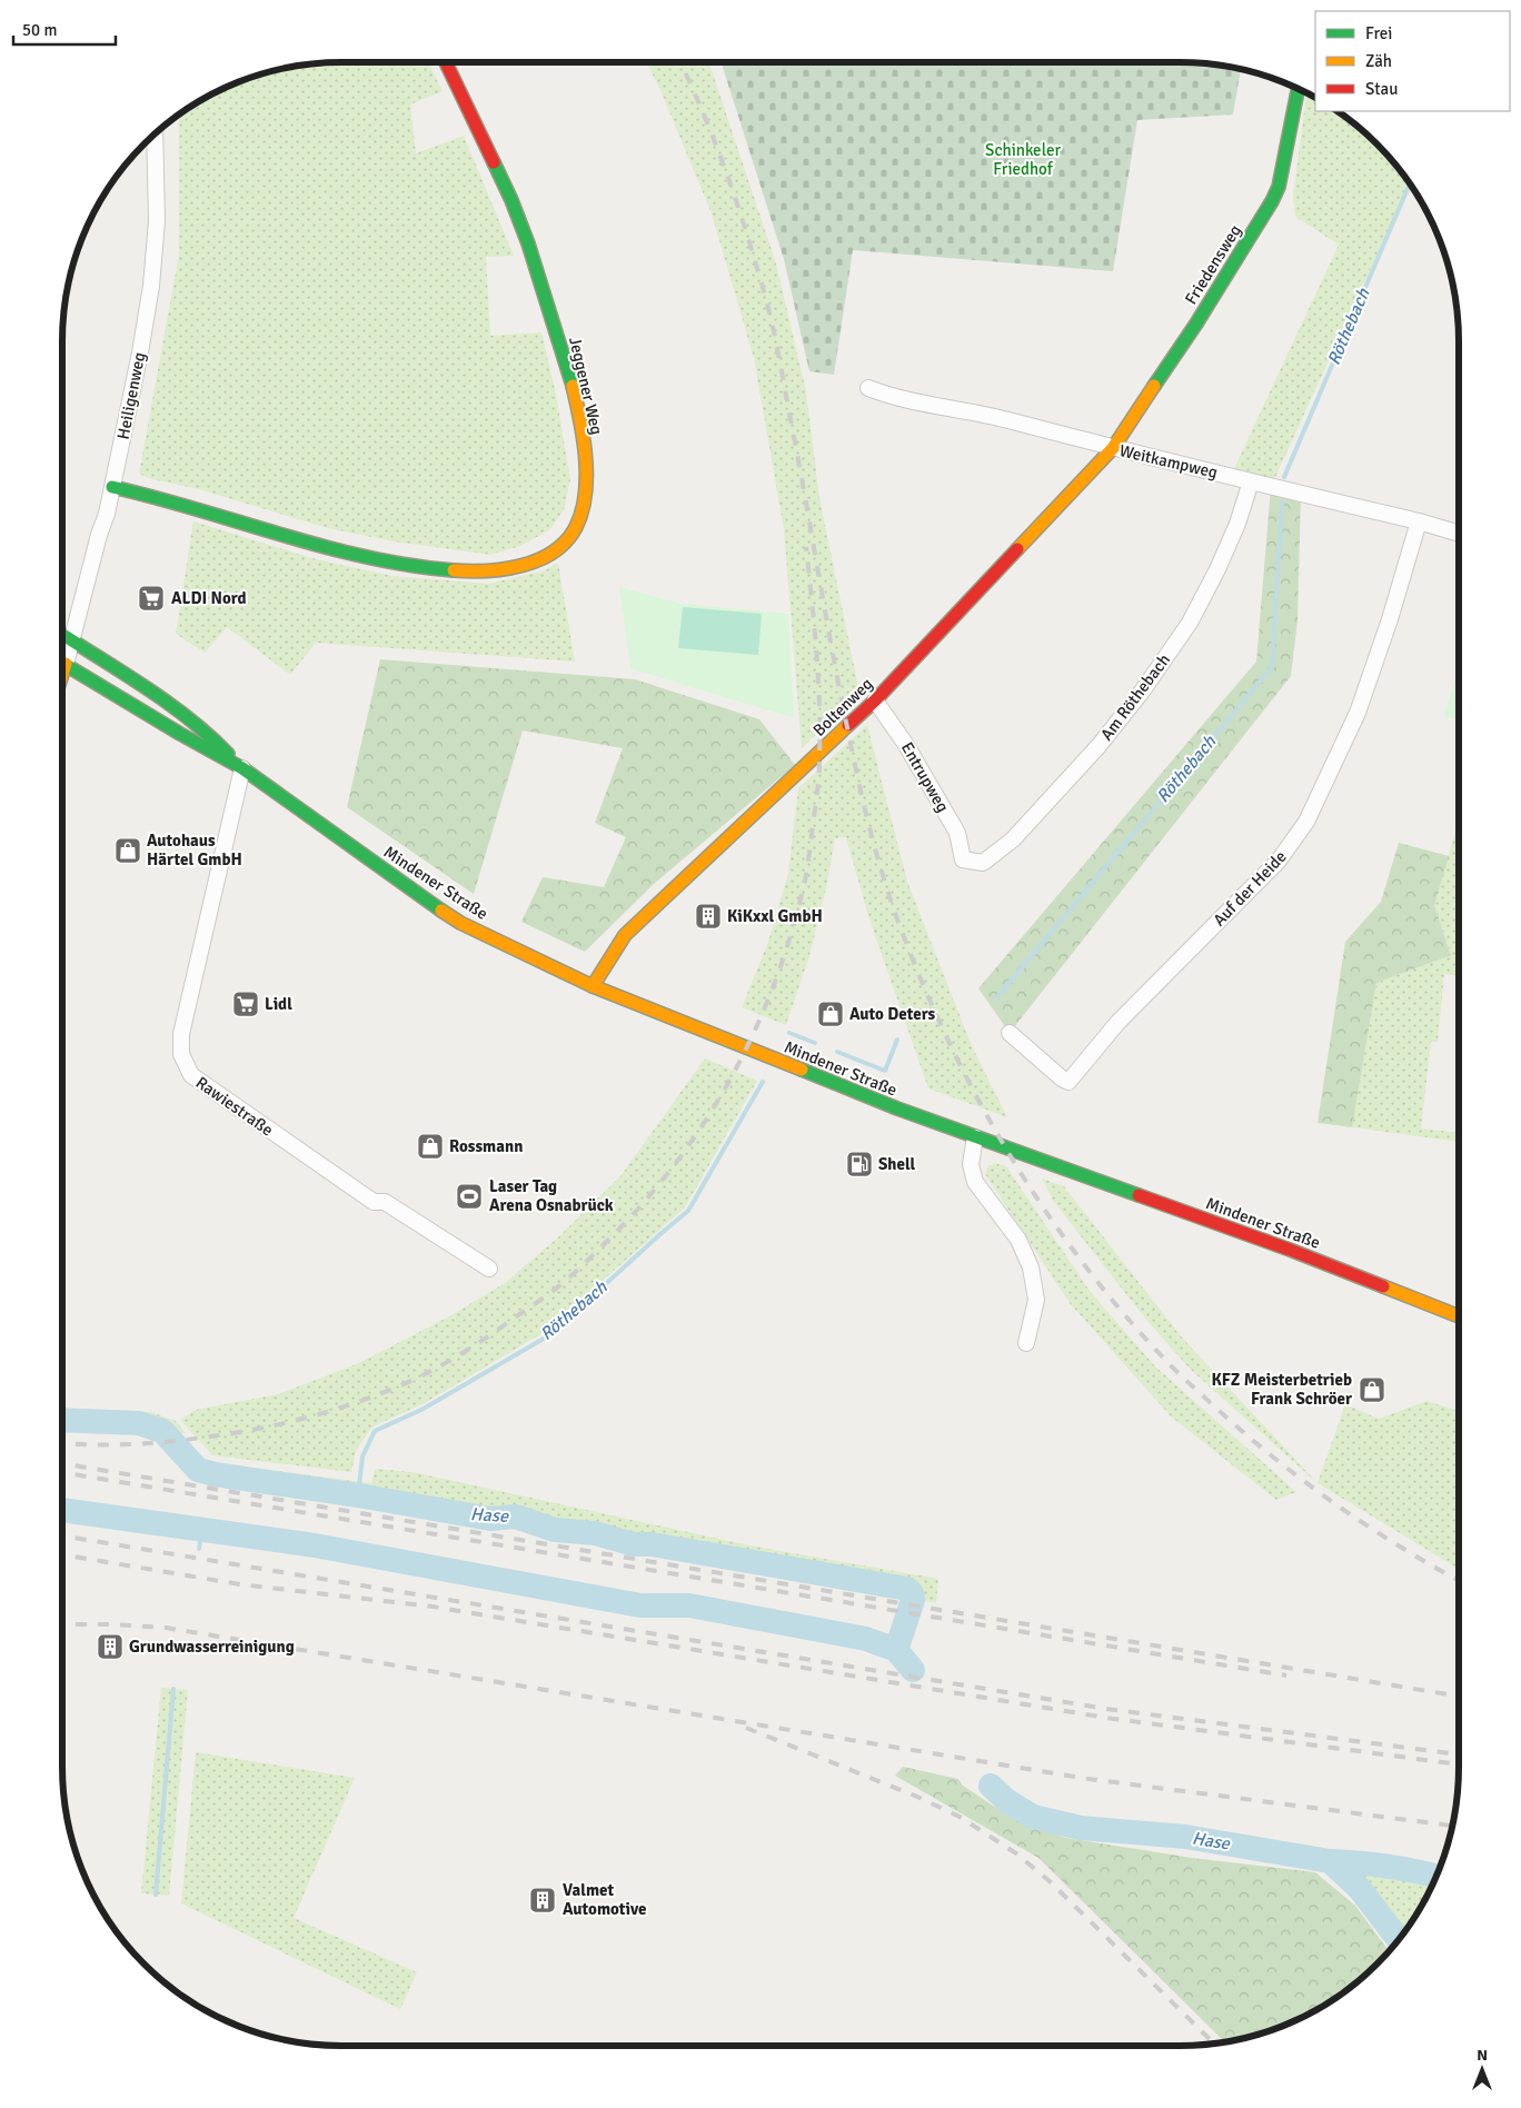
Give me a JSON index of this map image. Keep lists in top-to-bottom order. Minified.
{"streets":{"street":["Friedensweg","Jeggener Weg","Heiligenweg","Weitkampweg","Am Röthebach","Boltenweg","Entrupweg","Mindener Straße","Auf der Heide","Rawiestraße"]},"crossings":[["Friedensweg","Weitkampweg"],["Friedensweg","Boltenweg"],["Jeggener Weg","Heiligenweg"],["Heiligenweg","Mindener Straße"],["Weitkampweg","Am Röthebach"],["Weitkampweg","Boltenweg"],["Weitkampweg","Auf der Heide"],["Am Röthebach","Entrupweg"],["Boltenweg","Entrupweg"],["Boltenweg","Mindener Straße"],["Mindener Straße","Rawiestraße"]],"water":["Röthebach","Hase"],"parks":["Schinkeler Friedhof"],"places":{"supermarket":["ALDI Nord","Lidl"],"shop":["Autohaus Härtel GmbH","Auto Deters","Rossmann","KFZ Meisterbetrieb Frank Schröer"],"building":["KiKxxl GmbH","Grundwasserreinigung","Valmet Automotive"],"fuel station":["Shell"],"sports":["Laser Tag Arena Osnabrück"]},"legend":["Frei","Zäh","Stau"],"scale_bar":"50 m","north":"top"}
